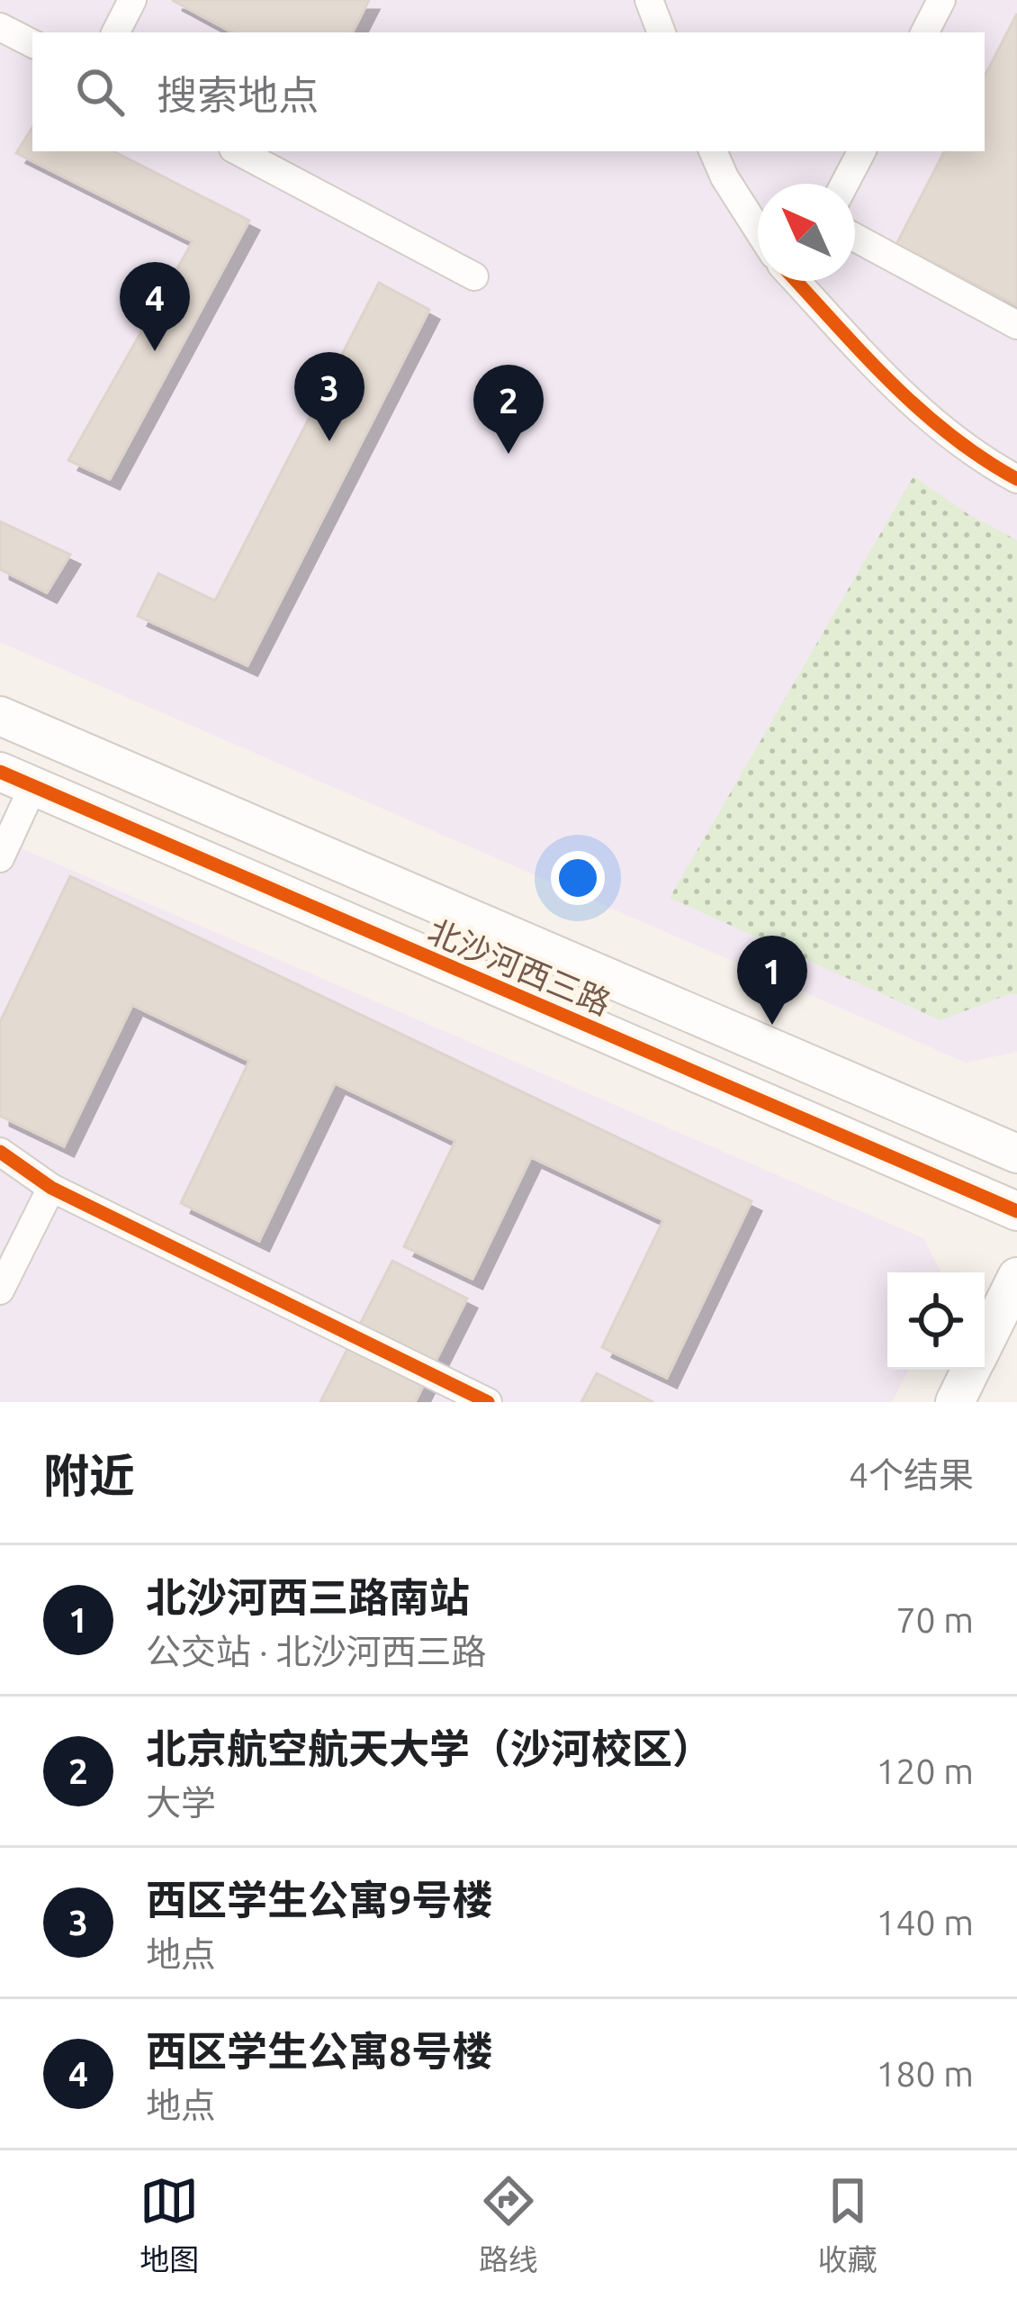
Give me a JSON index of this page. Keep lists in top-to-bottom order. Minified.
{"streets":{"street":["北沙河西三路"]},"north":"top left","page":{"search":"搜索地点","pins":["4","3","2","1"],"heading":["附近","4个结果"],"list":[{"mark":"1","name":"北沙河西三路南站","note":"公交站 · 北沙河西三路","value":"70 m"},{"mark":"2","name":"北京航空航天大学（沙河校区）","note":"大学","value":"120 m"},{"mark":"3","name":"西区学生公寓9号楼","note":"地点","value":"140 m"},{"mark":"4","name":"西区学生公寓8号楼","note":"地点","value":"180 m"}],"nav":["地图","路线","收藏"]}}
